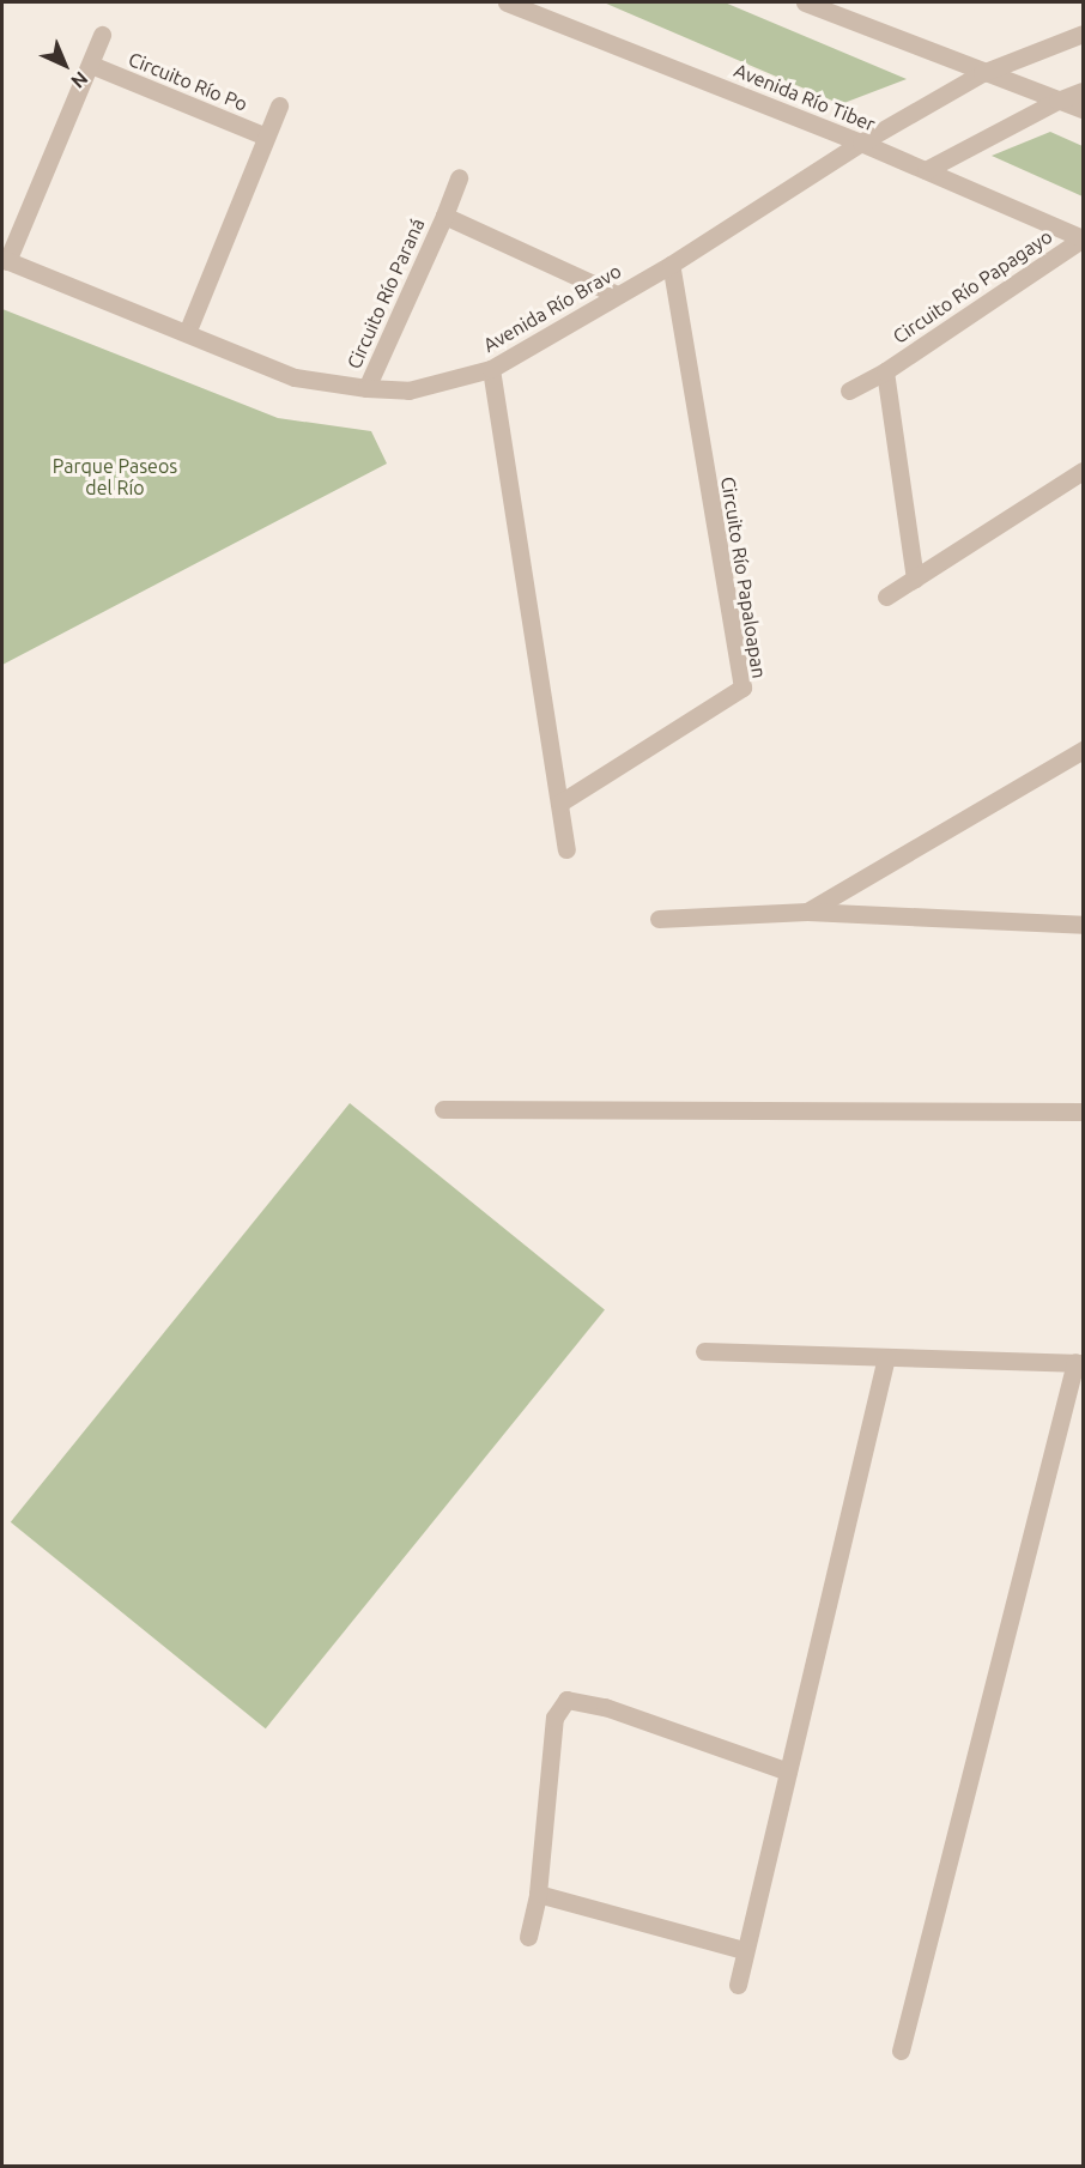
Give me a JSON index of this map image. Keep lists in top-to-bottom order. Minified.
{"streets":{"street":["Circuito Río Po","Avenida Río Tiber","Circuito Río Papagayo","Circuito Río Paraná","Avenida Río Bravo","Circuito Río Papaloapan"]},"crossings":[["Avenida Río Tiber","Circuito Río Papagayo"],["Avenida Río Tiber","Avenida Río Bravo"],["Circuito Río Paraná","Avenida Río Bravo"],["Avenida Río Bravo","Circuito Río Papaloapan"]],"parks":["Parque Paseos del Río"],"north":"bottom right"}
